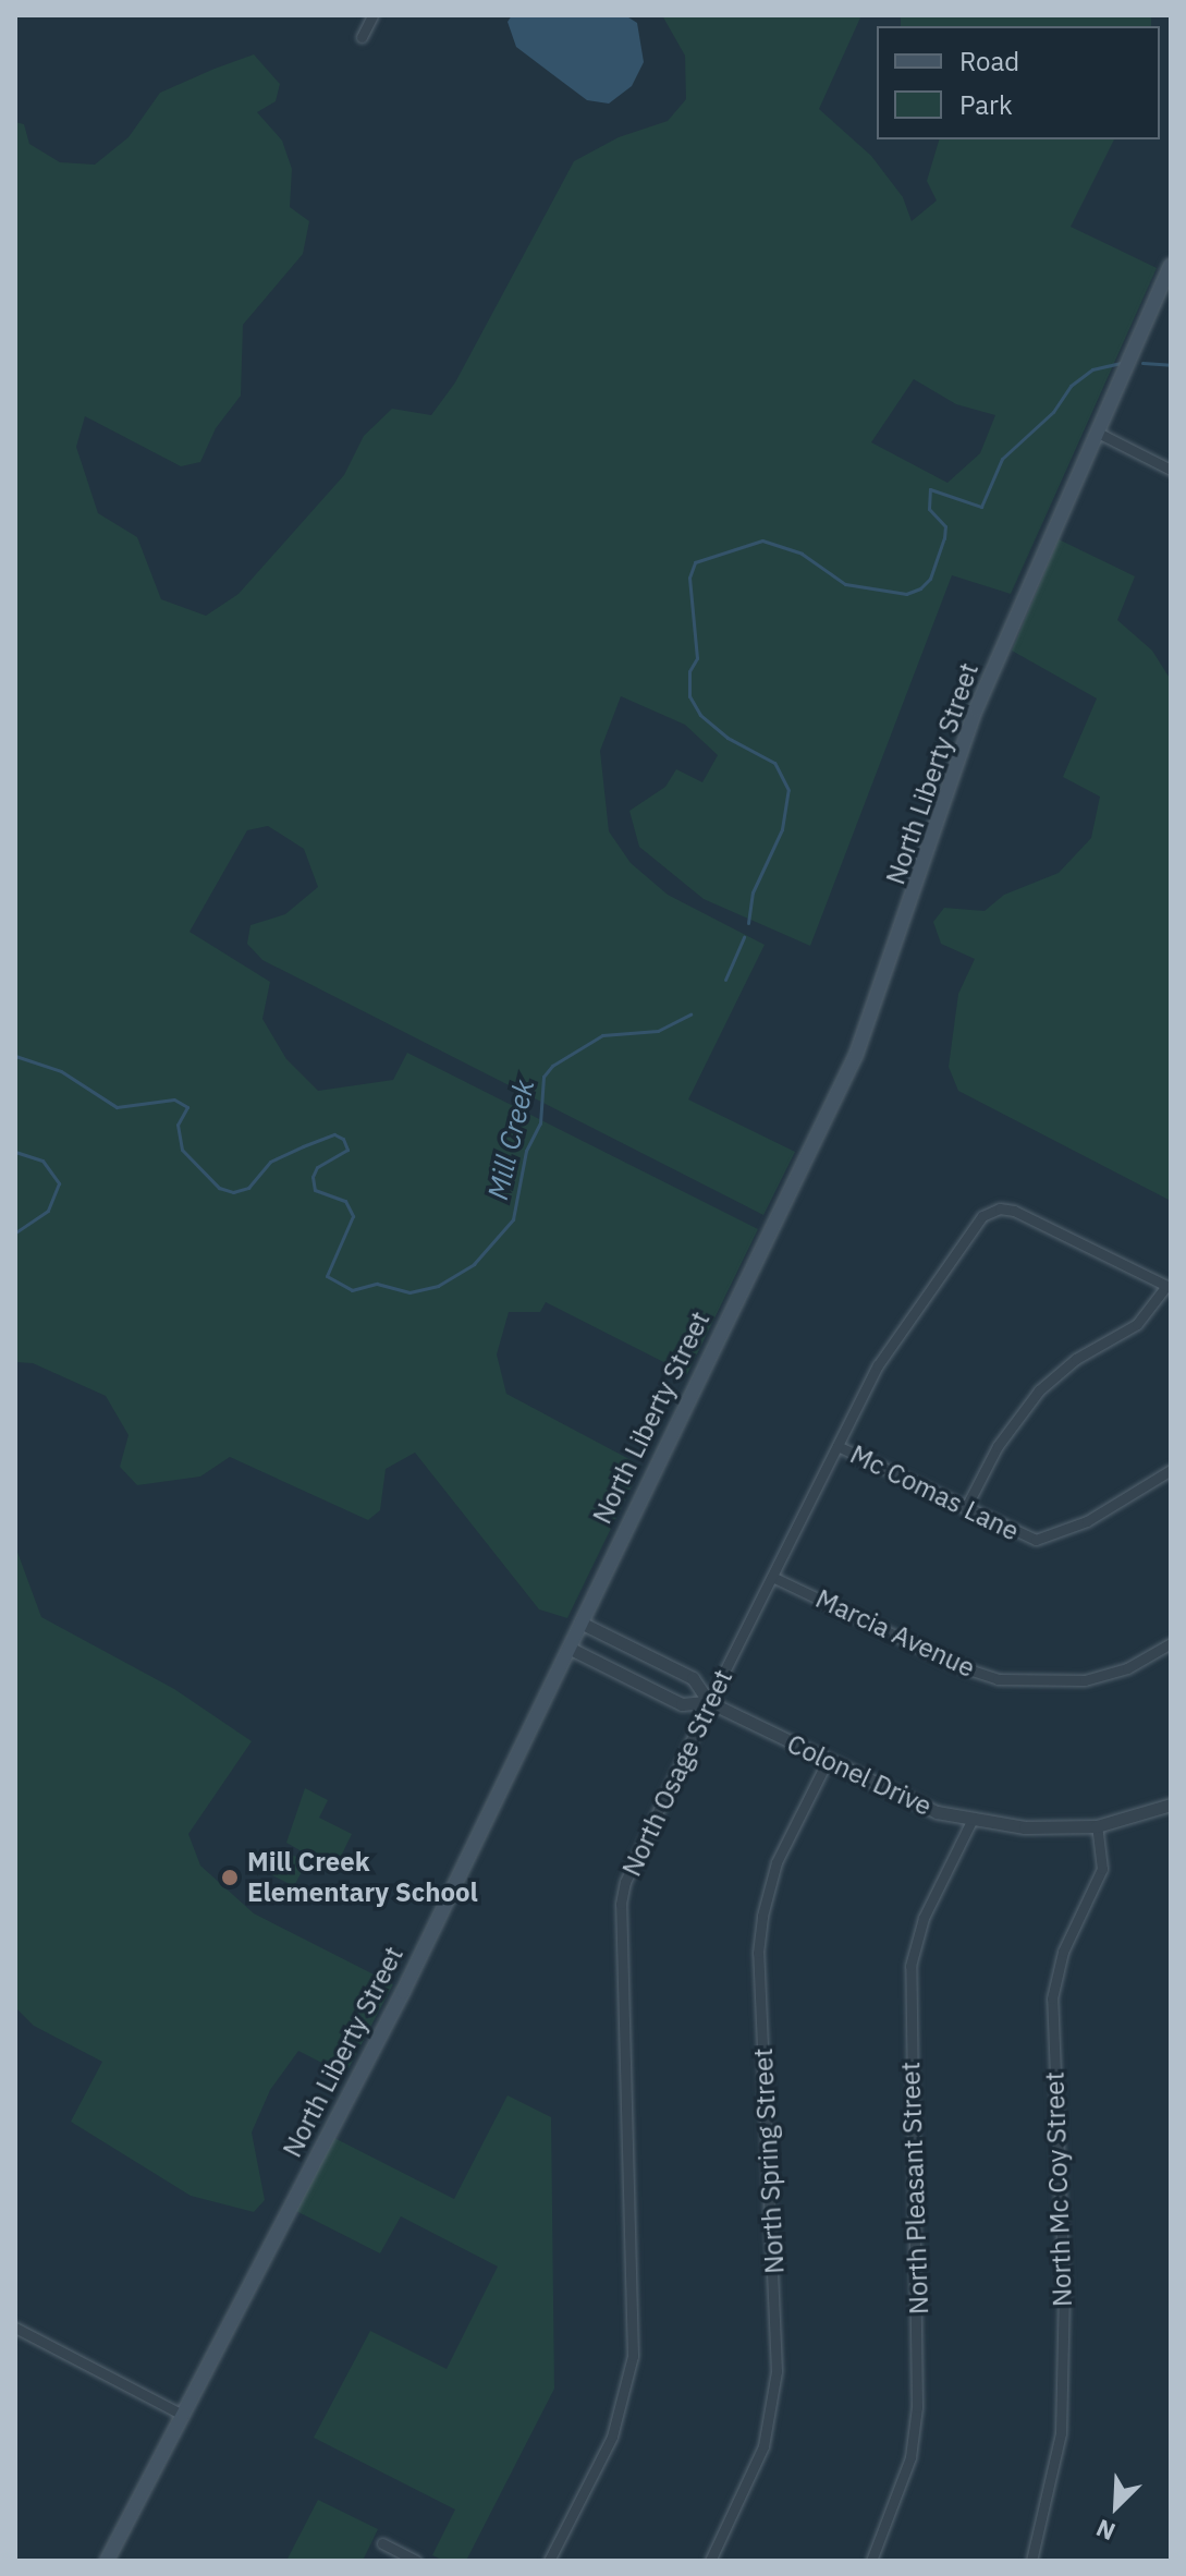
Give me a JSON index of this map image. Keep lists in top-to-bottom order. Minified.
{"streets":{"main road":["North Liberty Street"],"street":["Mc Comas Lane","Marcia Avenue","North Osage Street","Colonel Drive","North Spring Street","North Pleasant Street","North Mc Coy Street"]},"crossings":[["North Liberty Street","Colonel Drive"],["Mc Comas Lane","North Osage Street"],["Marcia Avenue","North Osage Street"],["North Osage Street","Colonel Drive"],["Colonel Drive","North Spring Street"],["Colonel Drive","North Pleasant Street"],["Colonel Drive","North Mc Coy Street"]],"water":["Mill Creek"],"places":["Mill Creek Elementary School"],"legend":["Road","Park"],"north":"bottom left"}
